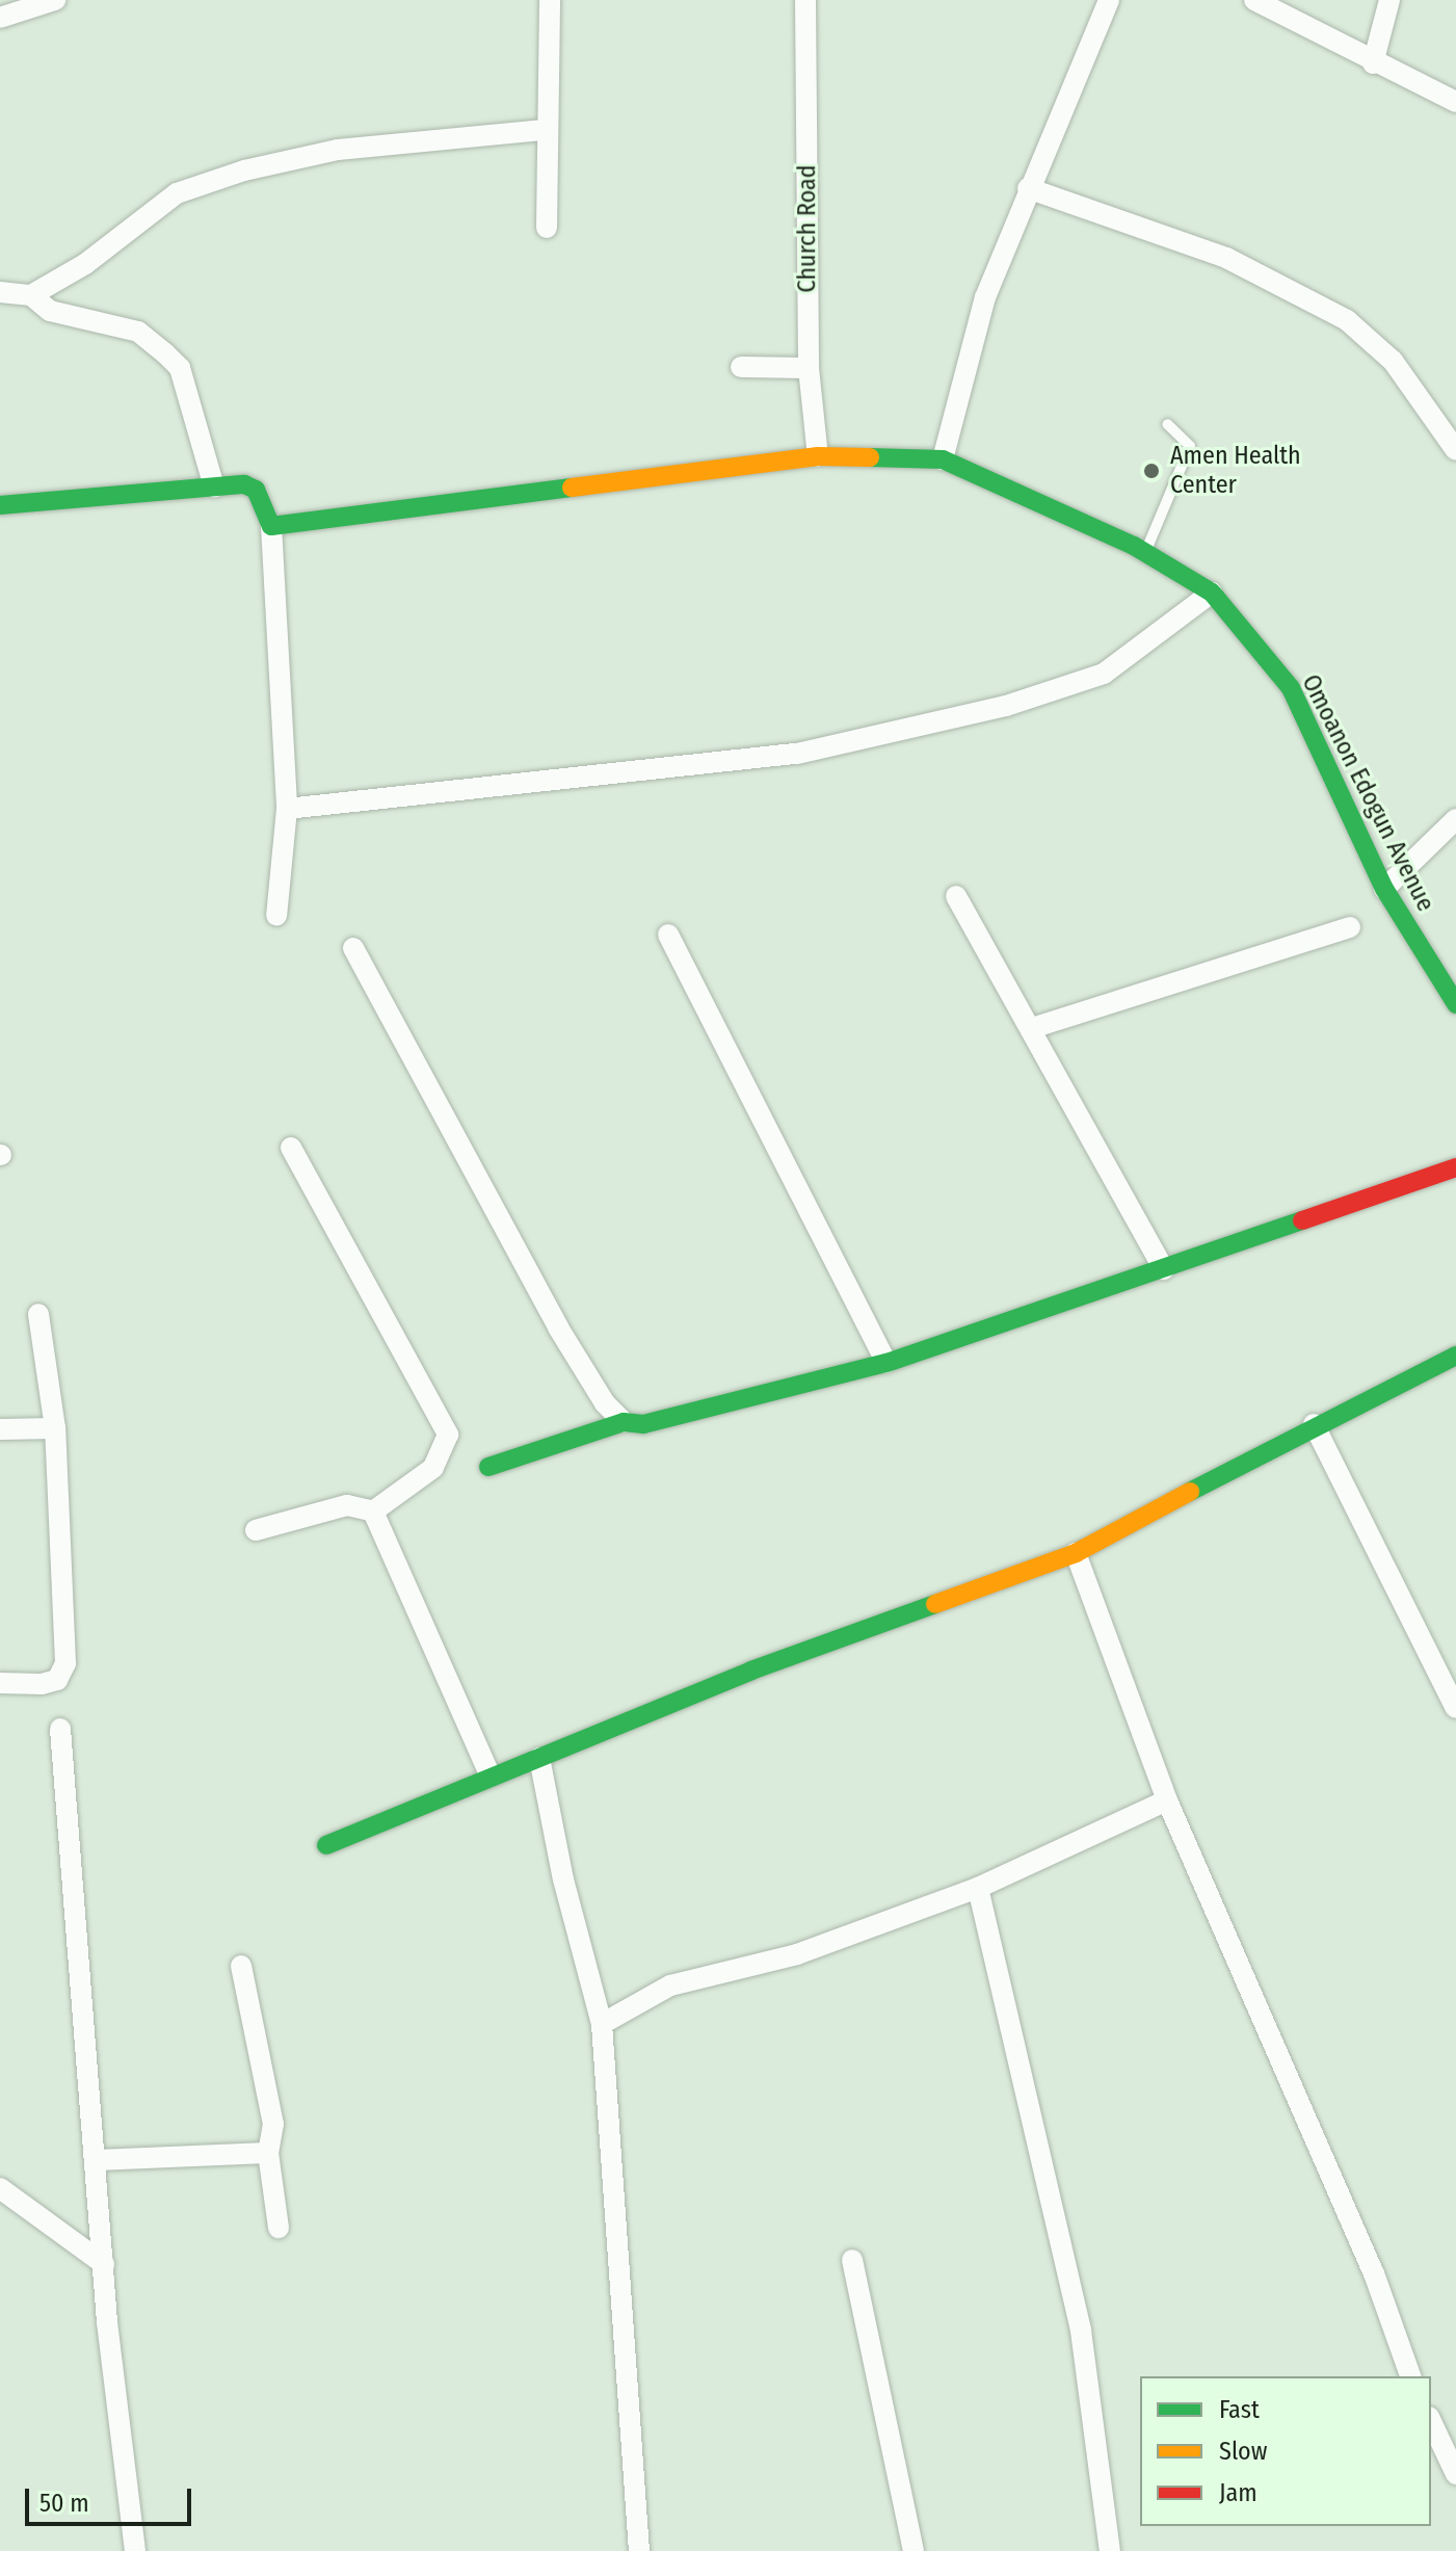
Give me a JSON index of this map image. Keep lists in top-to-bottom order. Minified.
{"streets":{"street":["Church Road","Omoanon Edogun Avenue"]},"crossings":[["Church Road","Omoanon Edogun Avenue"]],"places":["Amen Health Center"],"legend":["Fast","Slow","Jam"],"scale_bar":"50 m"}
